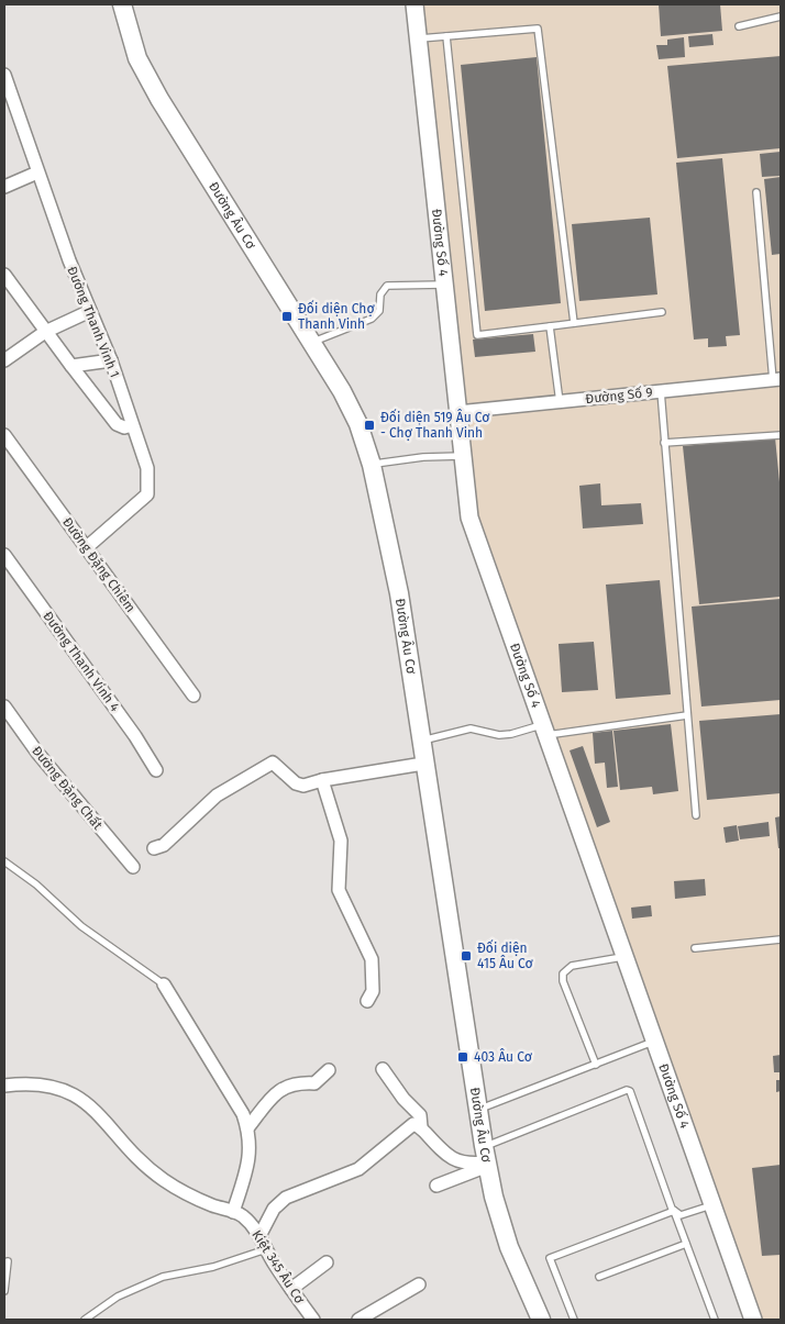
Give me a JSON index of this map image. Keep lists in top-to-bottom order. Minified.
{"streets":{"main road":["Đường Âu Cơ"],"street":["Đường Số 4","Đường Thanh Vinh 1","Đường Số 9","Đường Đặng Chiêm","Đường Thanh Vinh 4","Đường Đặng Chất","Kiệt 345 Âu Cơ"]},"crossings":[["Đường Số 4","Đường Số 9"],["Đường Thanh Vinh 1","Đường Đặng Chiêm"]],"places":{"transit":["Đối diện Chợ Thanh Vinh","Đối diện 519 Âu Cơ - Chợ Thanh Vinh","Đối diện 415 Âu Cơ","403 Âu Cơ"]}}
